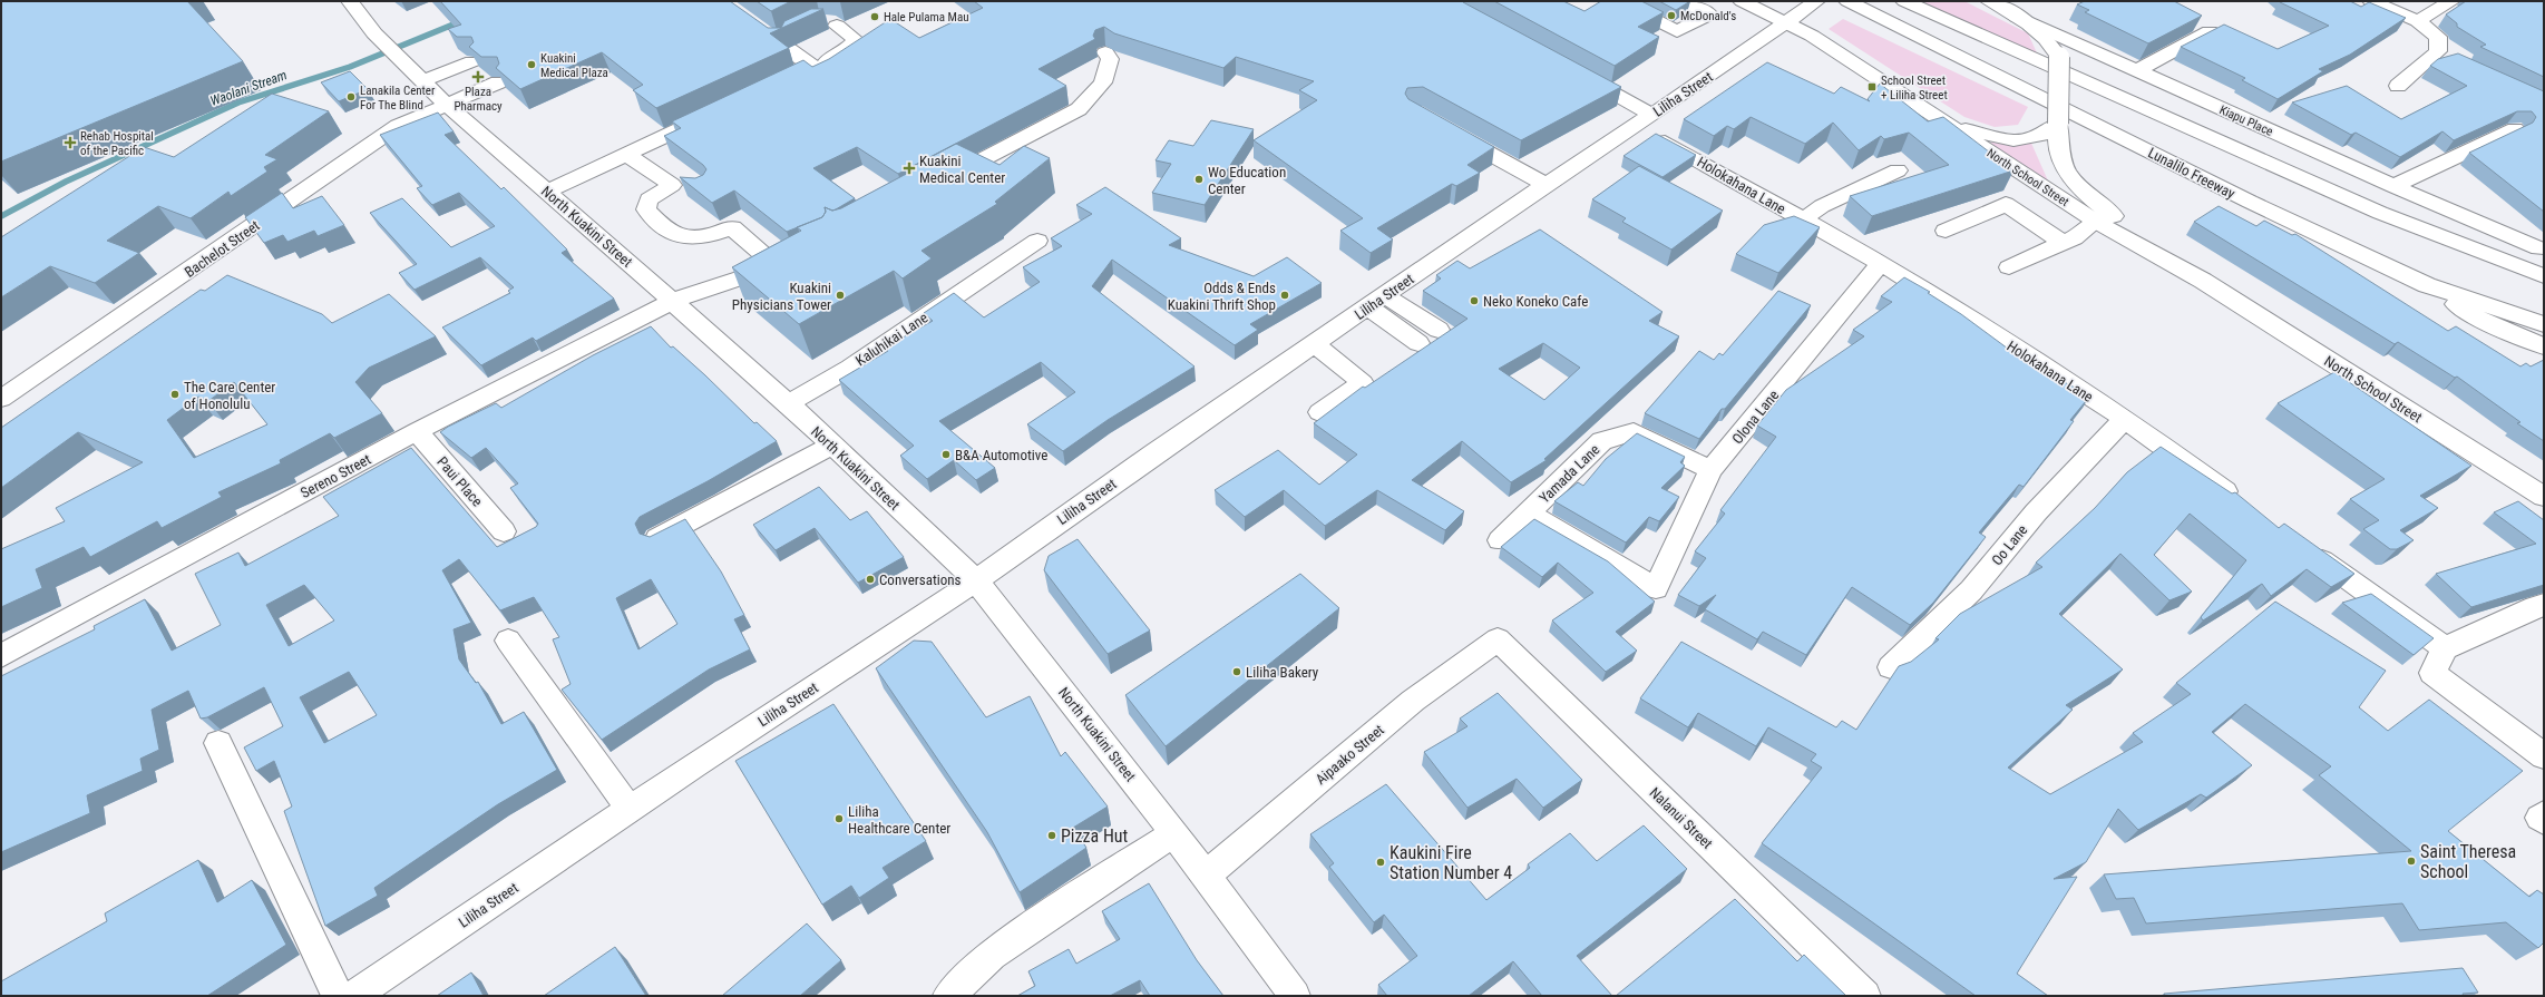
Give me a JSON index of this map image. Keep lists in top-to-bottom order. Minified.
{"streets":{"main road":["Liliha Street","Kiapu Place","Lunalilo Freeway","North School Street","Holokahana Lane","North Kuakini Street","Bachelot Street","Kaluhikai Lane","Olona Lane","Yamada Lane","Sereno Street","Paui Place","Oo Lane","Aipaako Street","Nalanui Street"]},"crossings":[["Liliha Street","North School Street"],["Liliha Street","Holokahana Lane"],["Liliha Street","North Kuakini Street"],["Kiapu Place","North School Street"],["Holokahana Lane","Olona Lane"],["Holokahana Lane","Oo Lane"],["North Kuakini Street","Bachelot Street"],["North Kuakini Street","Kaluhikai Lane"],["North Kuakini Street","Sereno Street"],["North Kuakini Street","Aipaako Street"],["Olona Lane","Yamada Lane"],["Sereno Street","Paui Place"],["Aipaako Street","Nalanui Street"]],"water":["Waolani Stream"],"places":{"other":["McDonald's","Hale Pulama Mau","Kuakini Medical Plaza","Lanakila Center For The Blind","Wo Education Center","Kuakini Physicians Tower","Odds & Ends Kuakini Thrift Shop","Neko Koneko Cafe","The Care Center of Honolulu","B&A Automotive","Conversations","Liliha Bakery","Liliha Healthcare Center","Pizza Hut","Saint Theresa School","Kaukini Fire Station Number 4"],"health":["Plaza Pharmacy","Rehab Hospital of the Pacific","Kuakini Medical Center"],"transit":["School Street + Liliha Street"]}}
